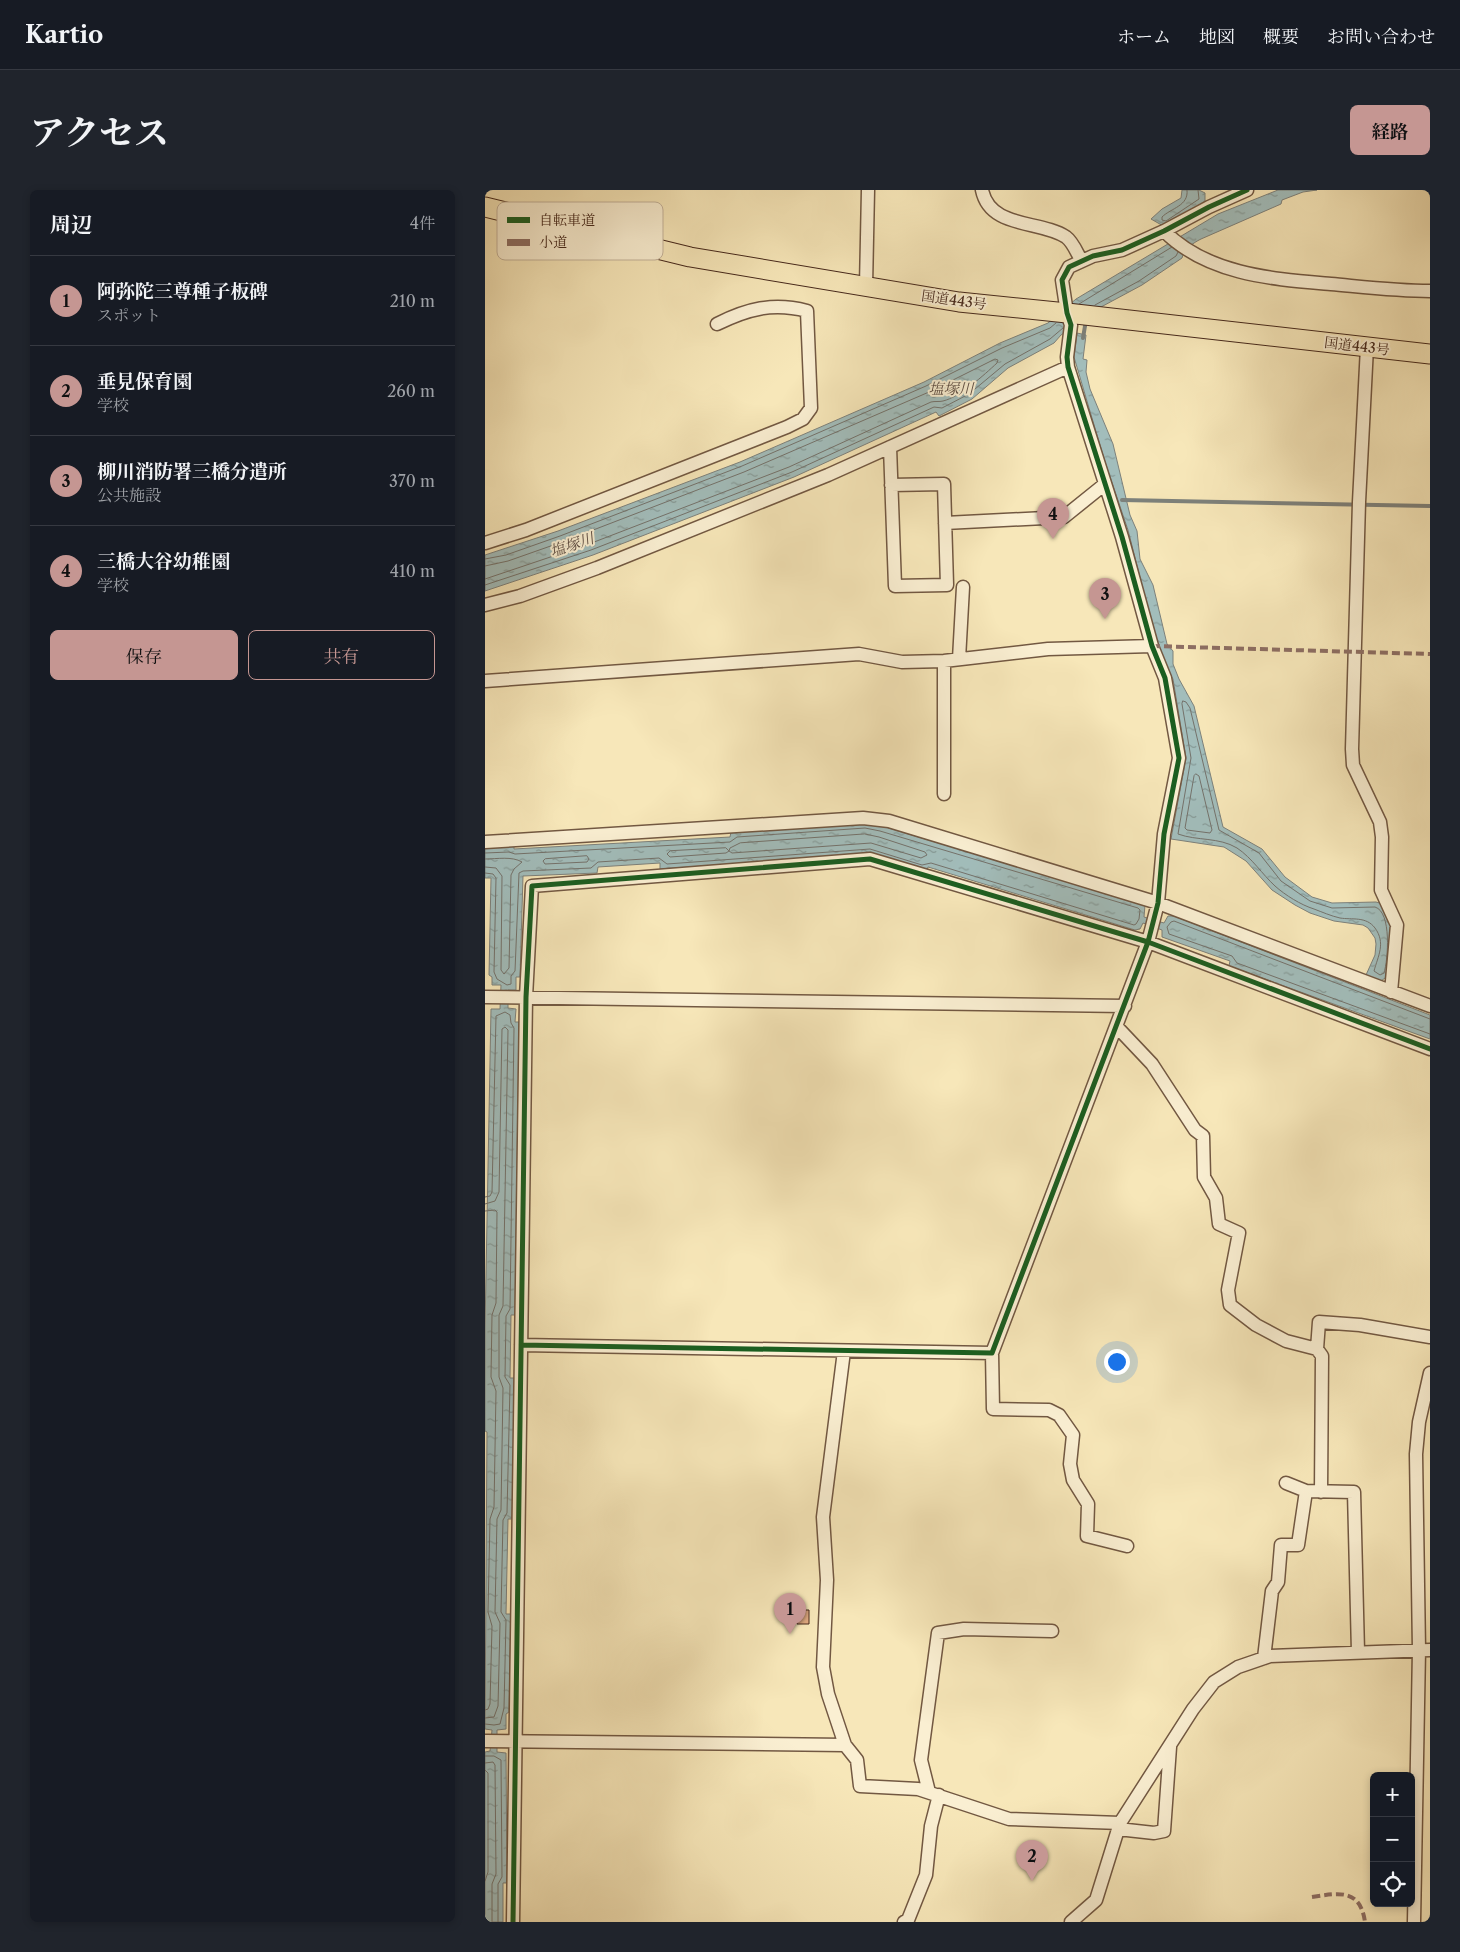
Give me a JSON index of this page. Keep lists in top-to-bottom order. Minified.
{"streets":{"highway":["国道443号"]},"water":["塩塚川"],"legend":["自転車道","小道"],"page":{"header":"Kartio","nav":["ホーム","地図","概要","お問い合わせ"],"title":"アクセス","buttons":["経路",["保存","共有"]],"heading":["周辺","4件"],"list":[{"mark":"1","name":"阿弥陀三尊種子板碑","note":"スポット","value":"210 m"},{"mark":"2","name":"垂見保育園","note":"学校","value":"260 m"},{"mark":"3","name":"柳川消防署三橋分遣所","note":"公共施設","value":"370 m"},{"mark":"4","name":"三橋大谷幼稚園","note":"学校","value":"410 m"}],"pins":["4","3","1","2"],"map_buttons":["+","−"]}}
